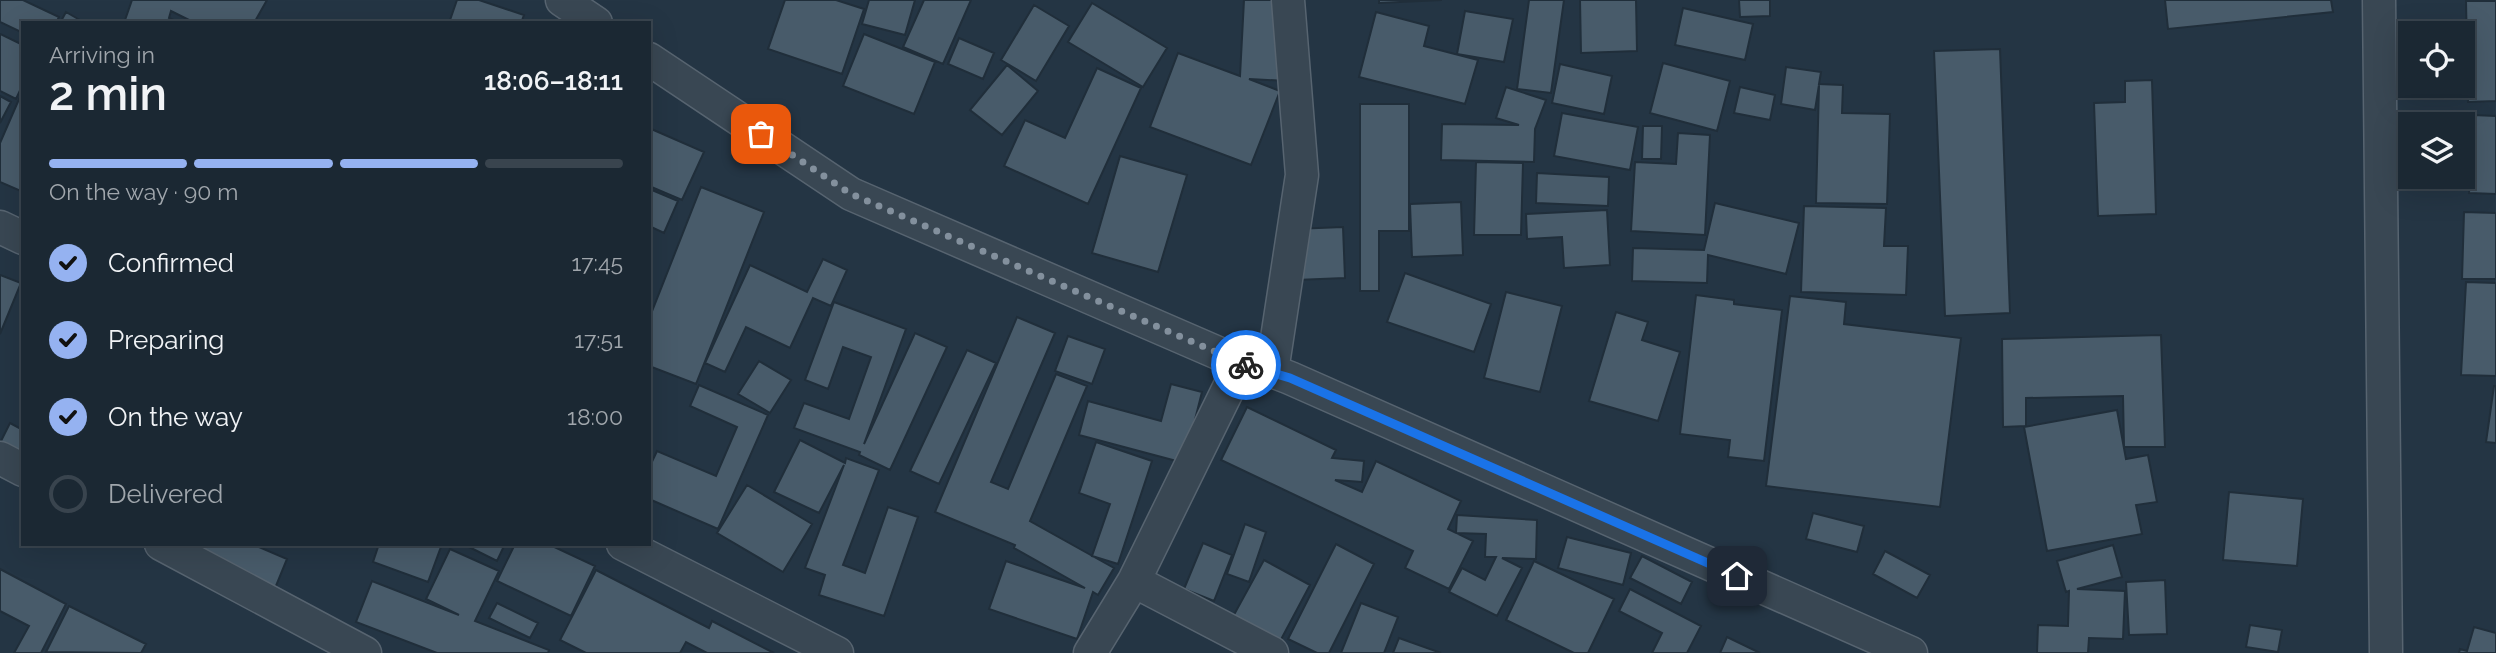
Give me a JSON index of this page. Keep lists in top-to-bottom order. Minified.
{"page":{"heading":["2 min","Arriving in","18:06–18:11"],"bar":"On the way · 90 m","list":[["Confirmed","17:45"],["Preparing","17:51"],["On the way","18:00"],"Delivered"]}}
